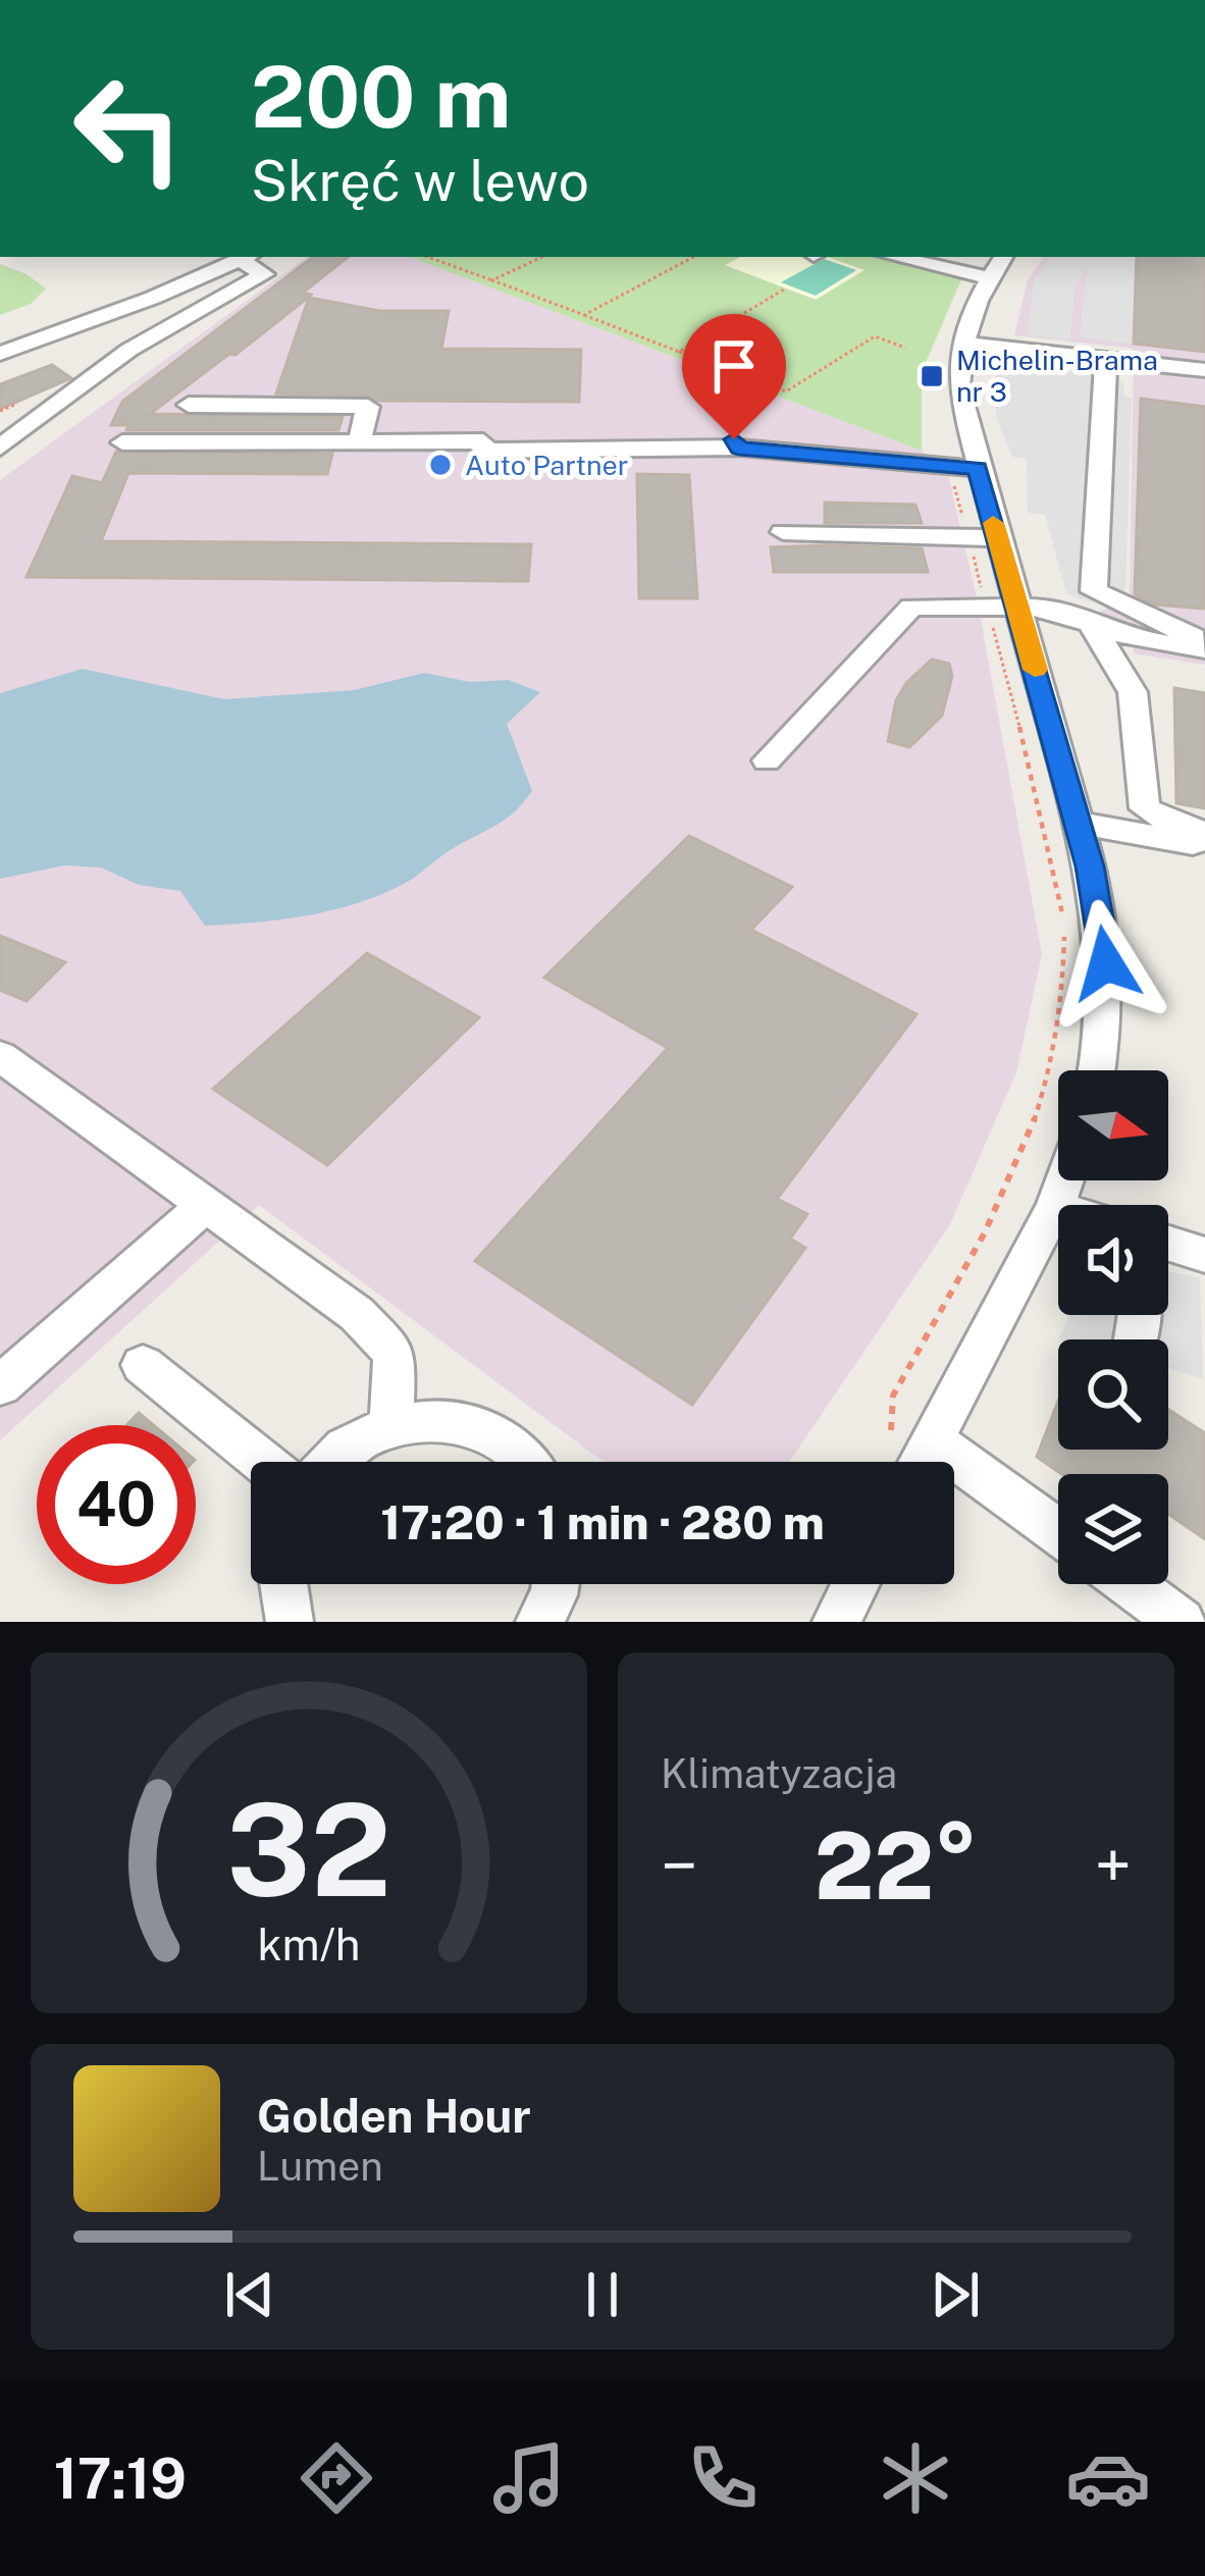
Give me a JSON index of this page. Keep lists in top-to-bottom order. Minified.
{"places":{"transit":["Michelin-Brama nr 3"],"other":["Auto Partner"]},"north":"right","page":{"turn":["200 m","Skręć w lewo"],"limit":"40","trip":"17:20 · 1 min · 280 m","tile":"Klimatyzacja","heat":["−","22°","+"],"song":["Golden Hour","Lumen"],"tabs":"17:19","gauge":["32","km/h"]}}
